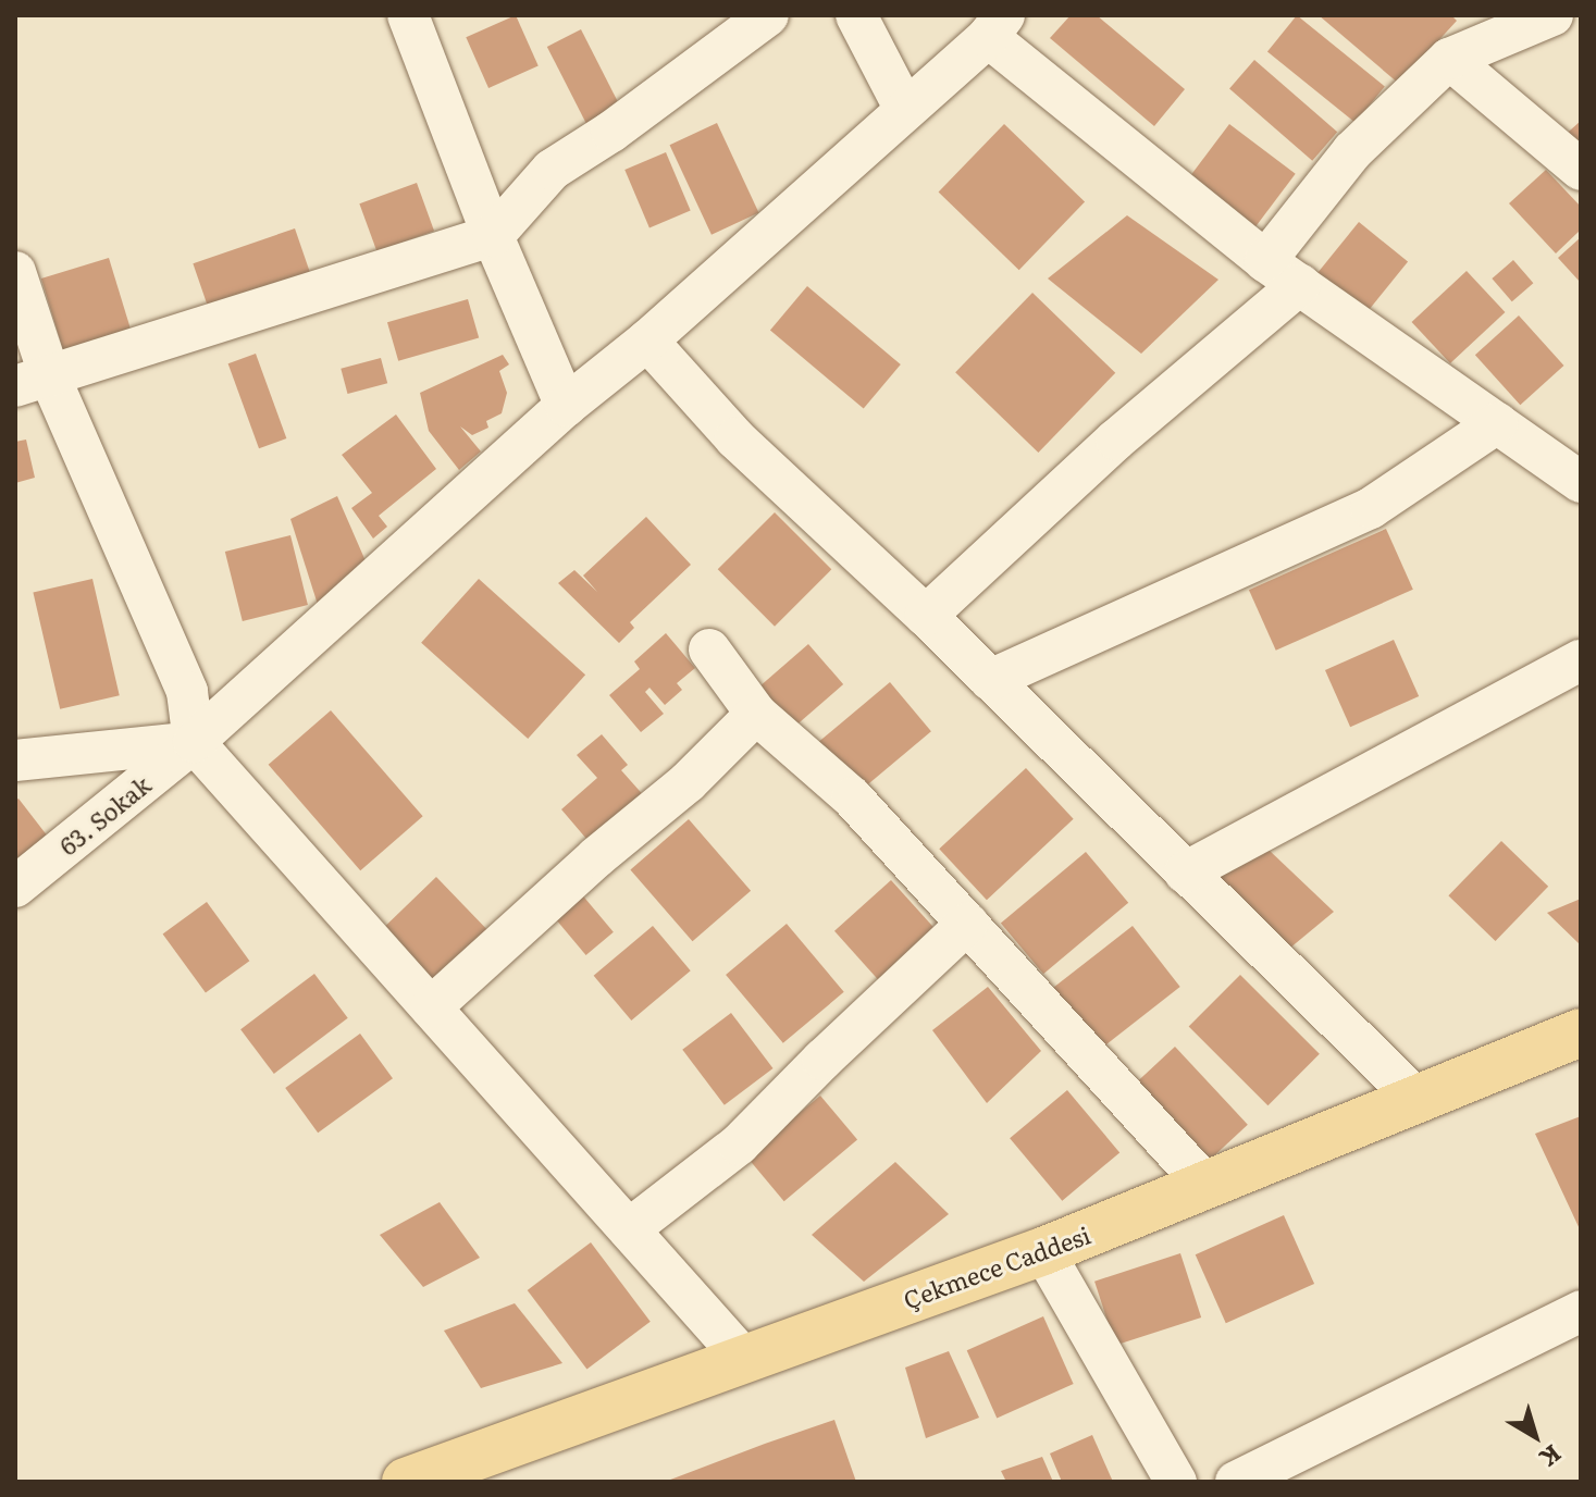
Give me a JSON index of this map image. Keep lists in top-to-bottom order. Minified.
{"streets":{"main road":["Çekmece Caddesi"],"street":["63. Sokak"]},"north":"bottom right"}
